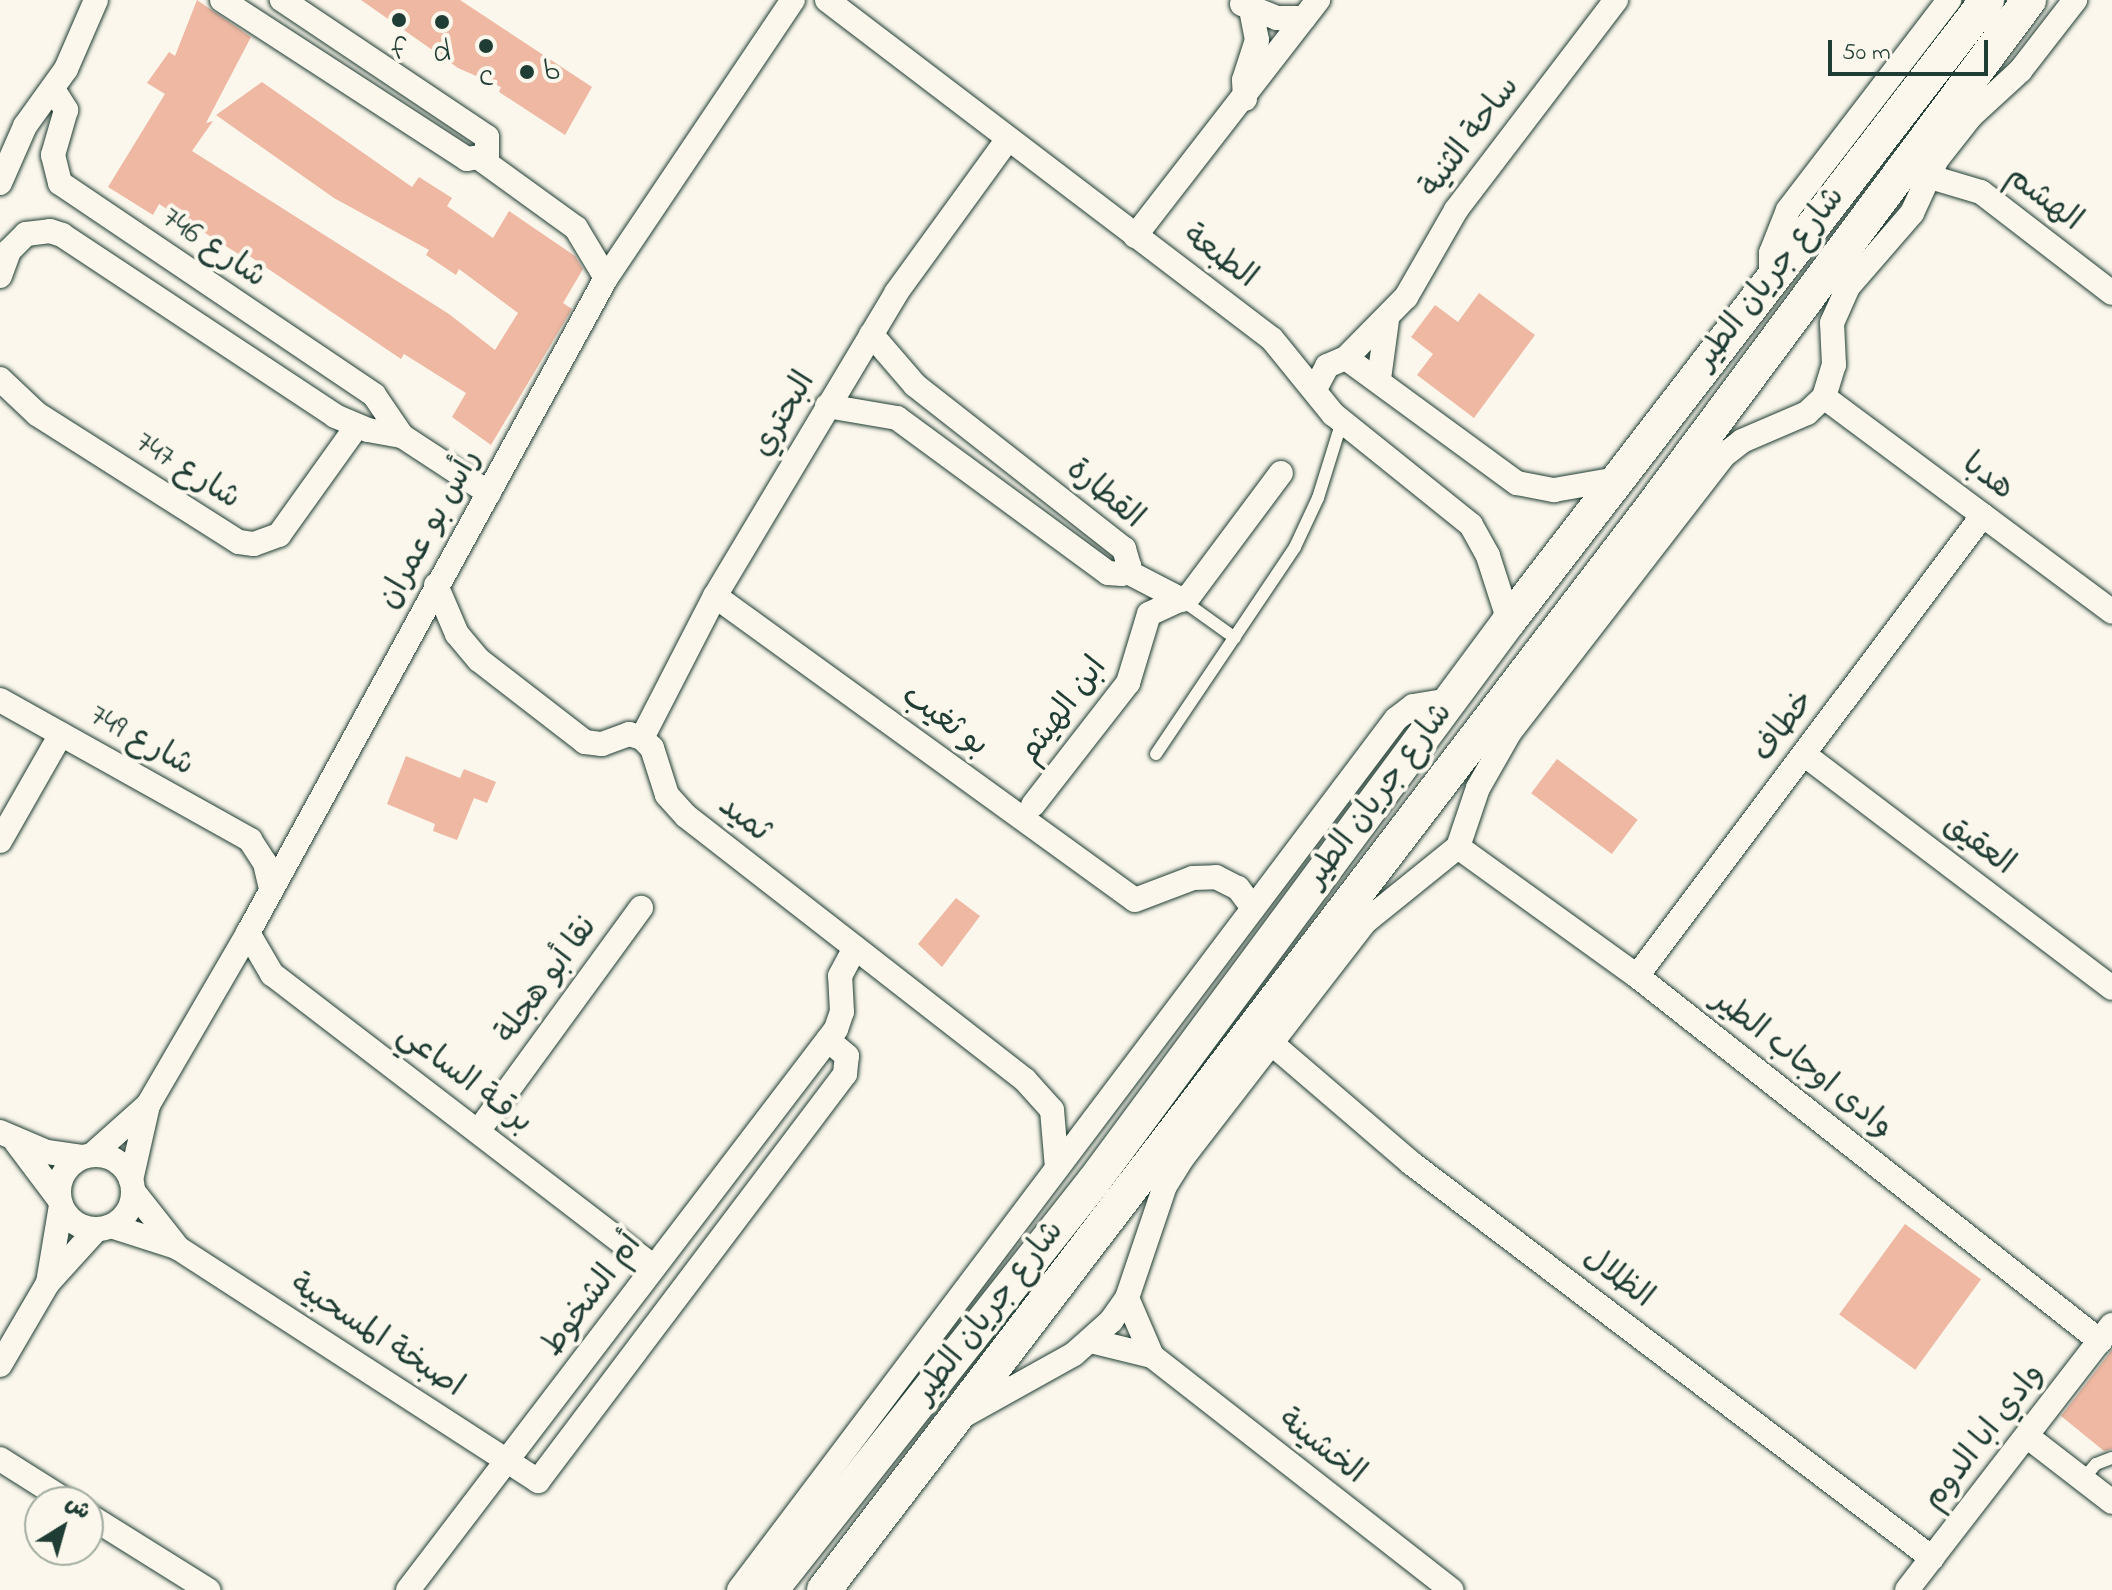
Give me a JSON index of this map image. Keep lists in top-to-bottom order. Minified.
{"streets":{"street":["ساحة الثنية","الهشم","شارع 746","الطبعة","شارع جريان الطير","البحتري","شارع 747","هدبا","القطارة","رأس بو عمران","ابن الهيثم","بو ثغيب","خطاف","شارع 749","ثميد","العقيق","نقا أبو هجلة","وادى اوجاب الطير","برقـة الساعي","الظلال","أم الشخوط","اصبخة المسحبية","وادي ابا الدوم","الخشينة"]},"crossings":[["ساحة الثنية","الطبعة"],["الهشم","شارع جريان الطير"],["شارع 746","شارع 747"],["شارع 746","رأس بو عمران"],["الطبعة","شارع جريان الطير"],["الطبعة","البحتري"],["شارع جريان الطير","هدبا"],["شارع جريان الطير","وادى اوجاب الطير"],["شارع جريان الطير","الظلال"],["شارع جريان الطير","الخشينة"],["البحتري","القطارة"],["البحتري","بو ثغيب"],["البحتري","ثميد"],["هدبا","خطاف"],["رأس بو عمران","برقـة الساعي"],["رأس بو عمران","اصبخة المسحبية"],["خطاف","العقيق"],["خطاف","وادى اوجاب الطير"],["ثميد","أم الشخوط"],["نقا أبو هجلة","برقـة الساعي"],["وادى اوجاب الطير","وادي ابا الدوم"],["برقـة الساعي","أم الشخوط"],["الظلال","وادي ابا الدوم"],["أم الشخوط","اصبخة المسحبية"]],"places":["f","d","c","b"],"scale_bar":"50 m","north":"top right"}
